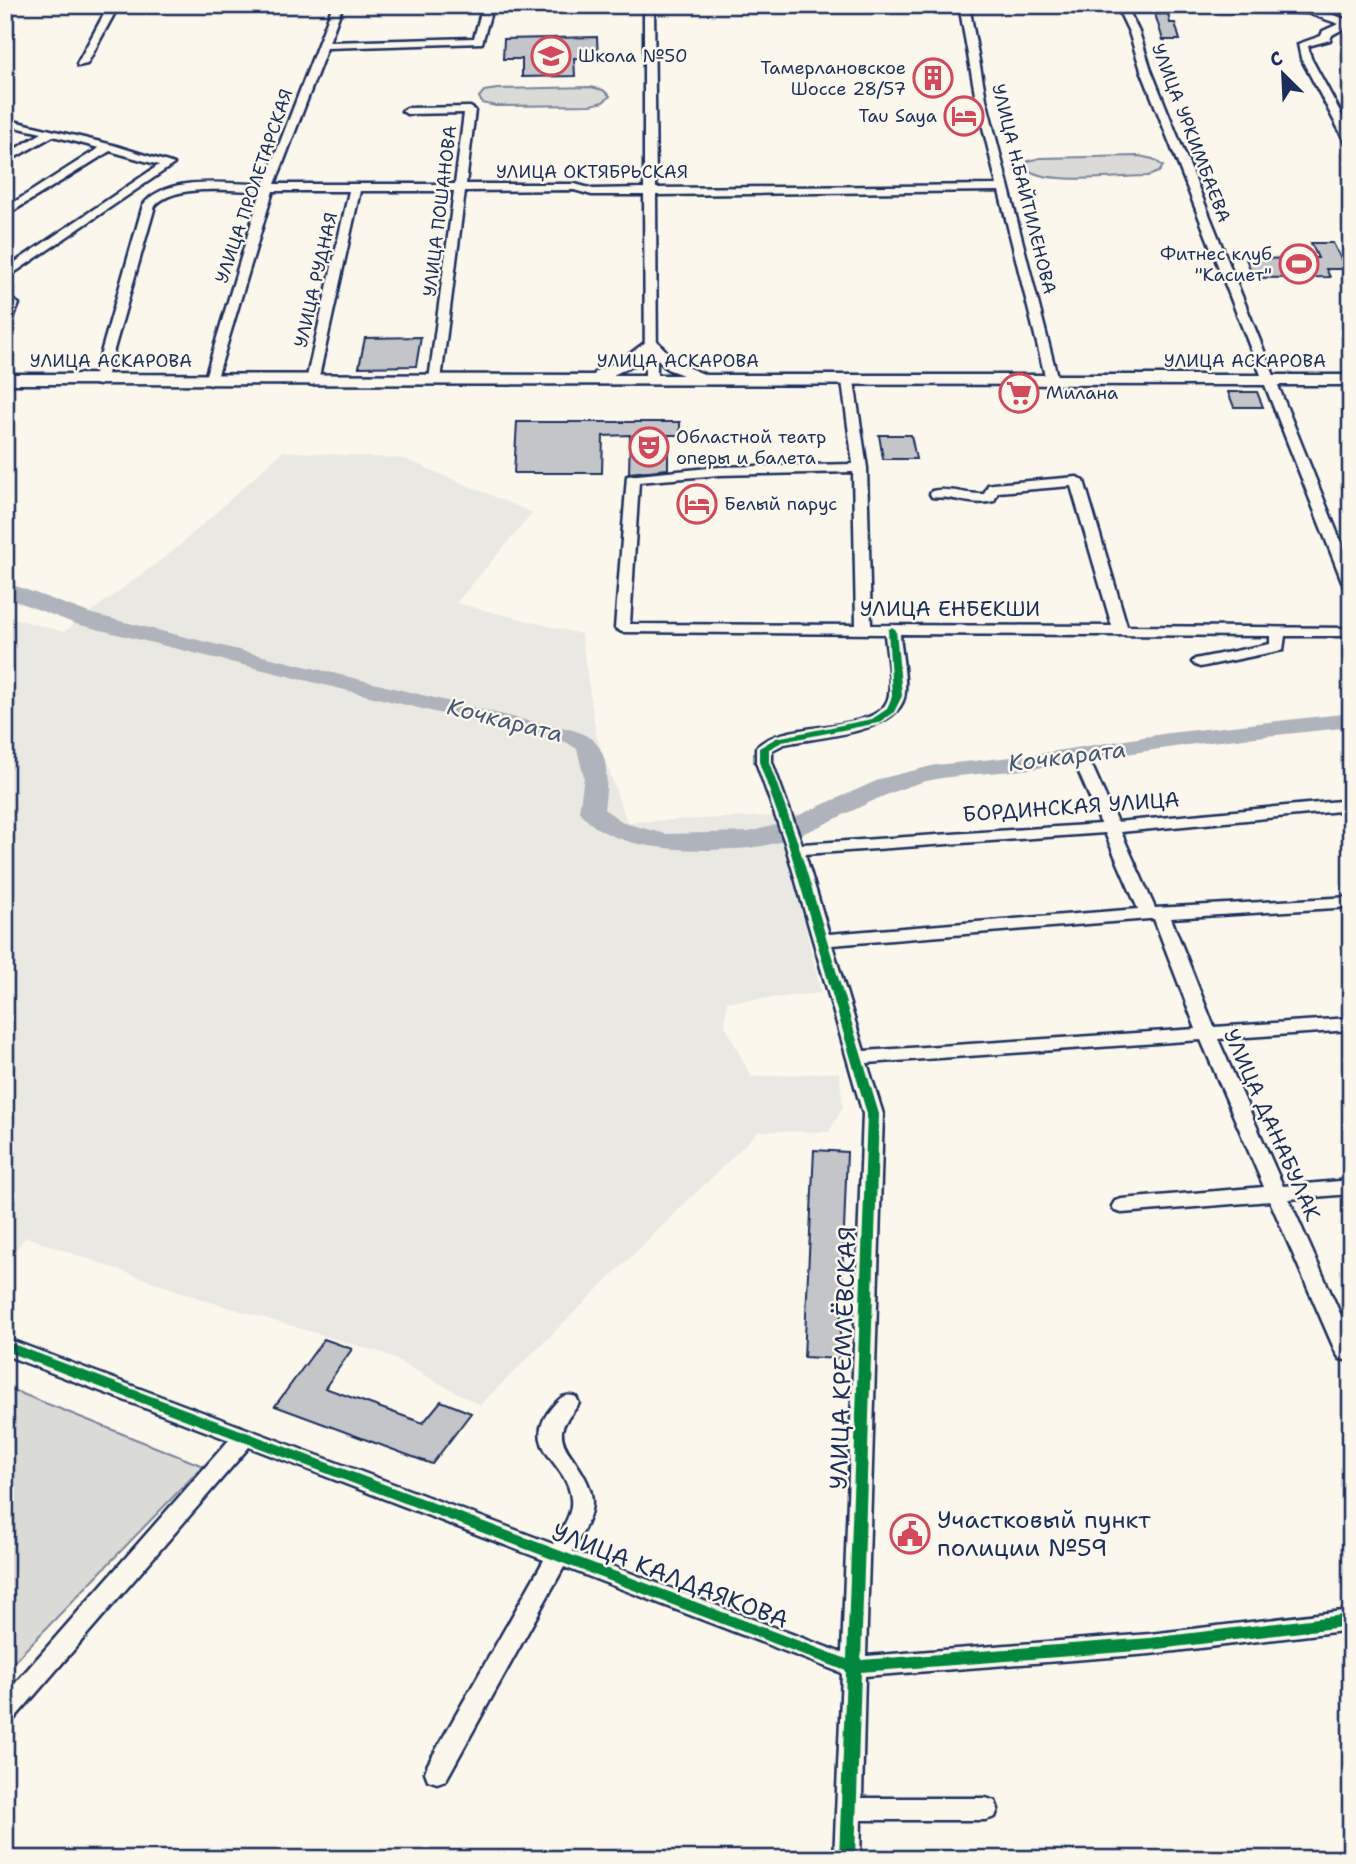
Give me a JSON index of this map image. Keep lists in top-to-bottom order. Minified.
{"streets":{"main road":["УЛИЦА АСКАРОВА"],"street":["УЛИЦА УРКИМБАЕВА","УЛИЦА ОКТЯБРЬСКАЯ","УЛИЦА ПРОЛЕТАРСКАЯ","УЛИЦА Н.БАЙТИЛЕНОВА","УЛИЦА ПОШАНОВА","УЛИЦА РУДНАЯ","УЛИЦА ЕНБЕКШИ","БОРДИНСКАЯ УЛИЦА","УЛИЦА ДАНАБУЛАК","УЛИЦА КРЕМЛЁВСКАЯ","УЛИЦА КАЛДАЯКОВА"]},"crossings":[["УЛИЦА УРКИМБАЕВА","УЛИЦА АСКАРОВА"],["УЛИЦА ОКТЯБРЬСКАЯ","УЛИЦА ПРОЛЕТАРСКАЯ"],["УЛИЦА ОКТЯБРЬСКАЯ","УЛИЦА Н.БАЙТИЛЕНОВА"],["УЛИЦА ОКТЯБРЬСКАЯ","УЛИЦА ПОШАНОВА"],["УЛИЦА ОКТЯБРЬСКАЯ","УЛИЦА РУДНАЯ"],["УЛИЦА ОКТЯБРЬСКАЯ","УЛИЦА АСКАРОВА"],["УЛИЦА ПРОЛЕТАРСКАЯ","УЛИЦА АСКАРОВА"],["УЛИЦА Н.БАЙТИЛЕНОВА","УЛИЦА АСКАРОВА"],["УЛИЦА ПОШАНОВА","УЛИЦА АСКАРОВА"],["УЛИЦА РУДНАЯ","УЛИЦА АСКАРОВА"],["УЛИЦА ЕНБЕКШИ","УЛИЦА КРЕМЛЁВСКАЯ"],["БОРДИНСКАЯ УЛИЦА","УЛИЦА ДАНАБУЛАК"],["БОРДИНСКАЯ УЛИЦА","УЛИЦА КРЕМЛЁВСКАЯ"],["УЛИЦА КРЕМЛЁВСКАЯ","УЛИЦА КАЛДАЯКОВА"]],"water":["Кочкарата"],"places":{"school or university":["Школа №50"],"building":["Тамерлановское Шоссе 28/57"],"hotel":["Tau Saya","Белый парус"],"sports":["Фитнес клуб \"Касиет\""],"supermarket":["Милана"],"theatre":["Областной театр оперы и балета"],"public building":["Участковый пункт полиции №59"]},"north":"top left"}
